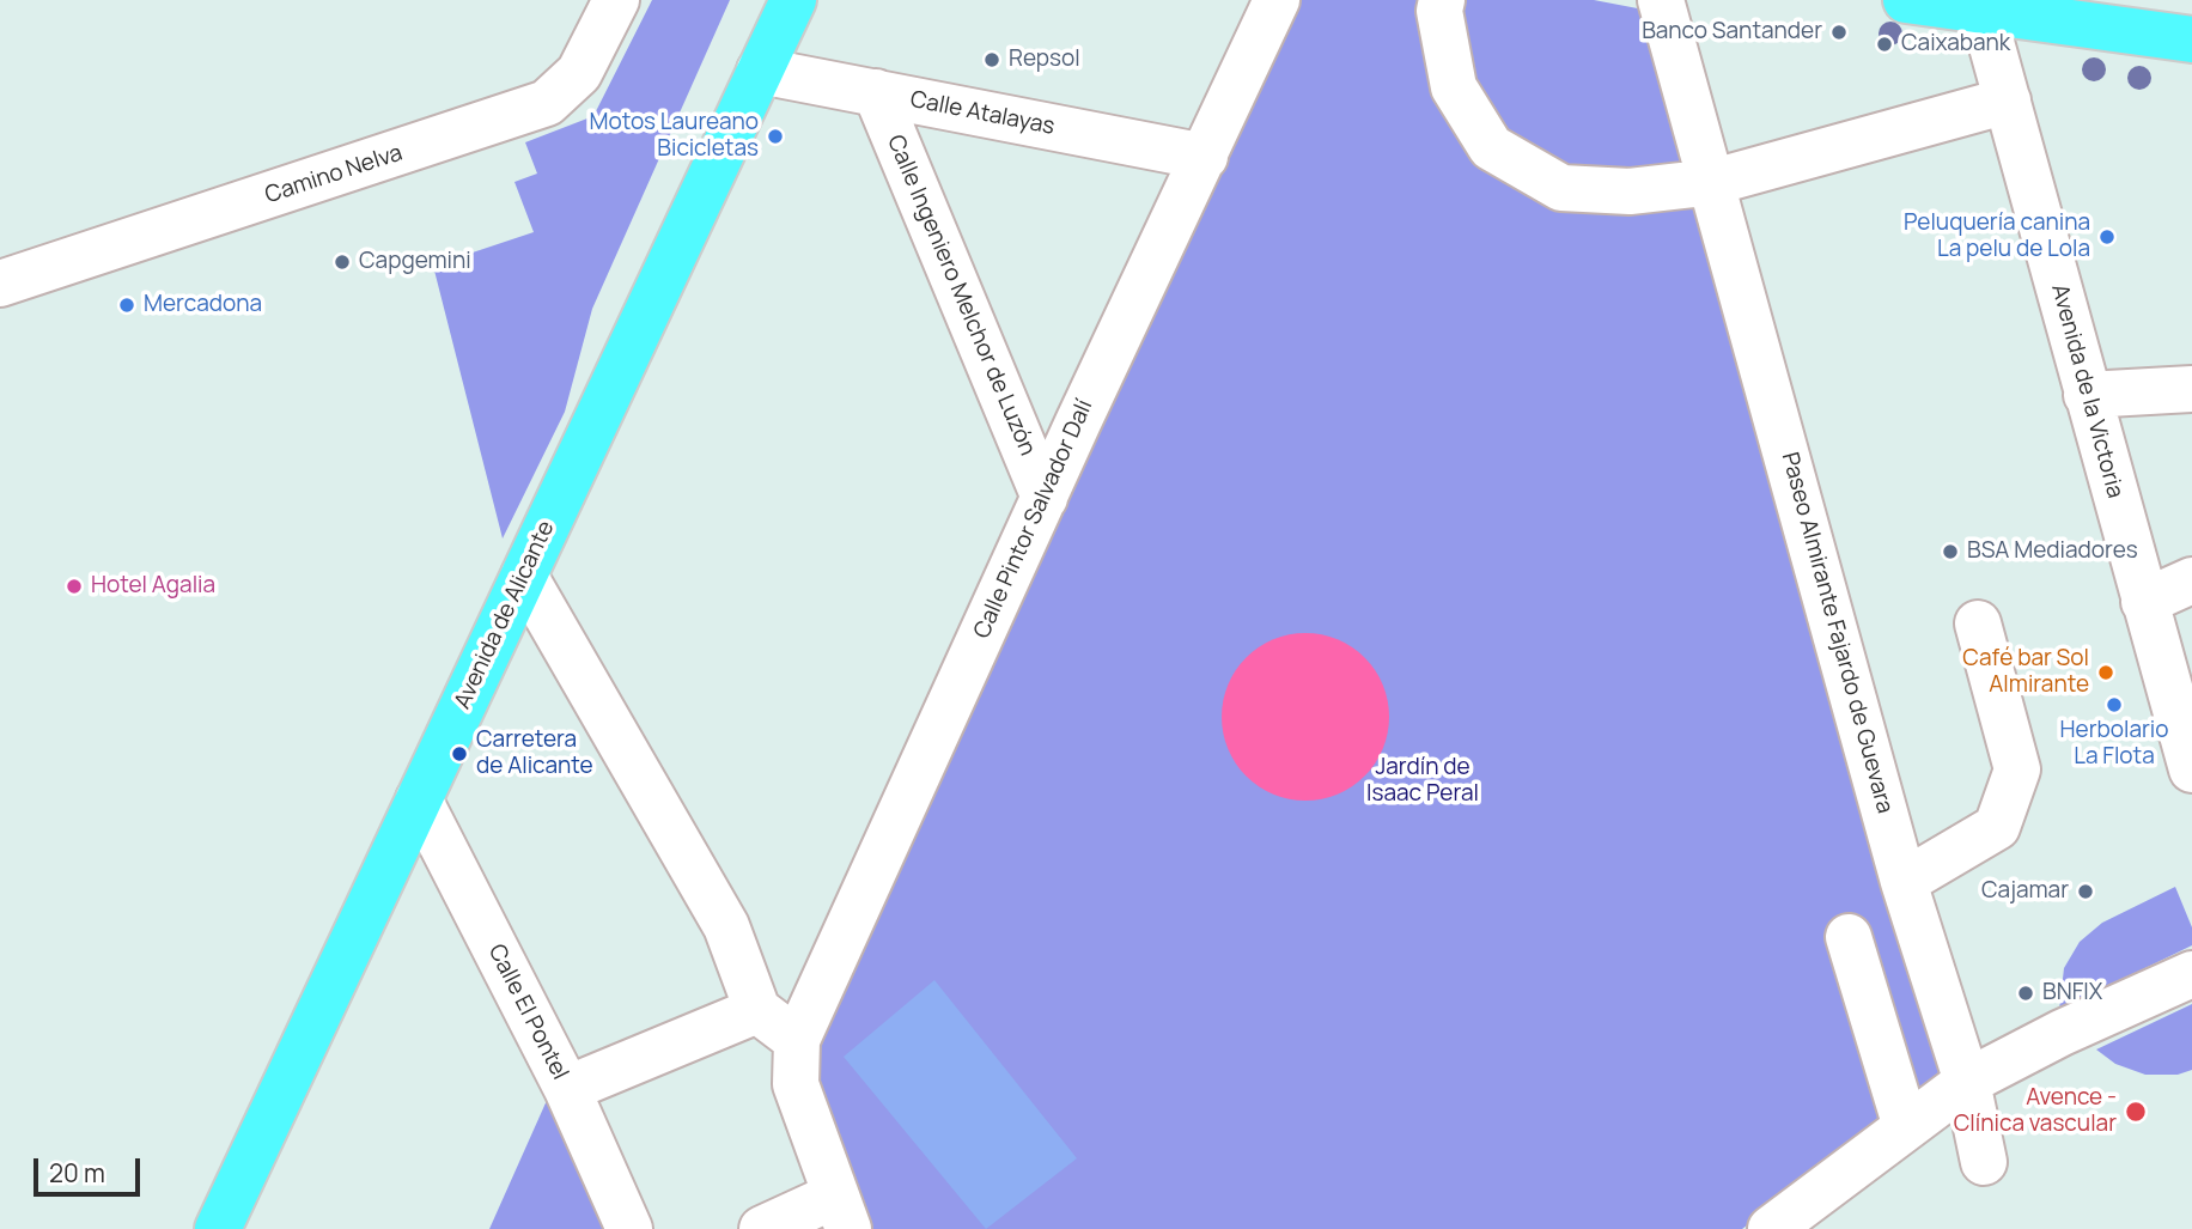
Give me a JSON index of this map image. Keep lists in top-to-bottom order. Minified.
{"streets":{"main road":["Avenida de Alicante"],"street":["Calle Atalayas","Camino Nelva","Calle Ingeniero Melchor de Luzón","Avenida de la Victoria","Calle Pintor Salvador Dalí","Paseo Almirante Fajardo de Guevara","Calle El Pontel"]},"crossings":[["Calle Atalayas","Calle Ingeniero Melchor de Luzón"],["Calle Atalayas","Calle Pintor Salvador Dalí"],["Calle Atalayas","Avenida de Alicante"],["Calle Ingeniero Melchor de Luzón","Calle Pintor Salvador Dalí"],["Avenida de Alicante","Calle El Pontel"]],"parks":["Jardín de Isaac Peral"],"places":["Banco Santander","Caixabank","Repsol","Motos Laureano Bicicletas","Peluquería canina La pelu de Lola","Capgemini","Mercadona","BSA Mediadores","Hotel Agalia","Café bar Sol Almirante","Herbolario La Flota","Carretera de Alicante","Cajamar","BNFIX","Avence - Clínica vascular"],"scale_bar":"20 m"}
